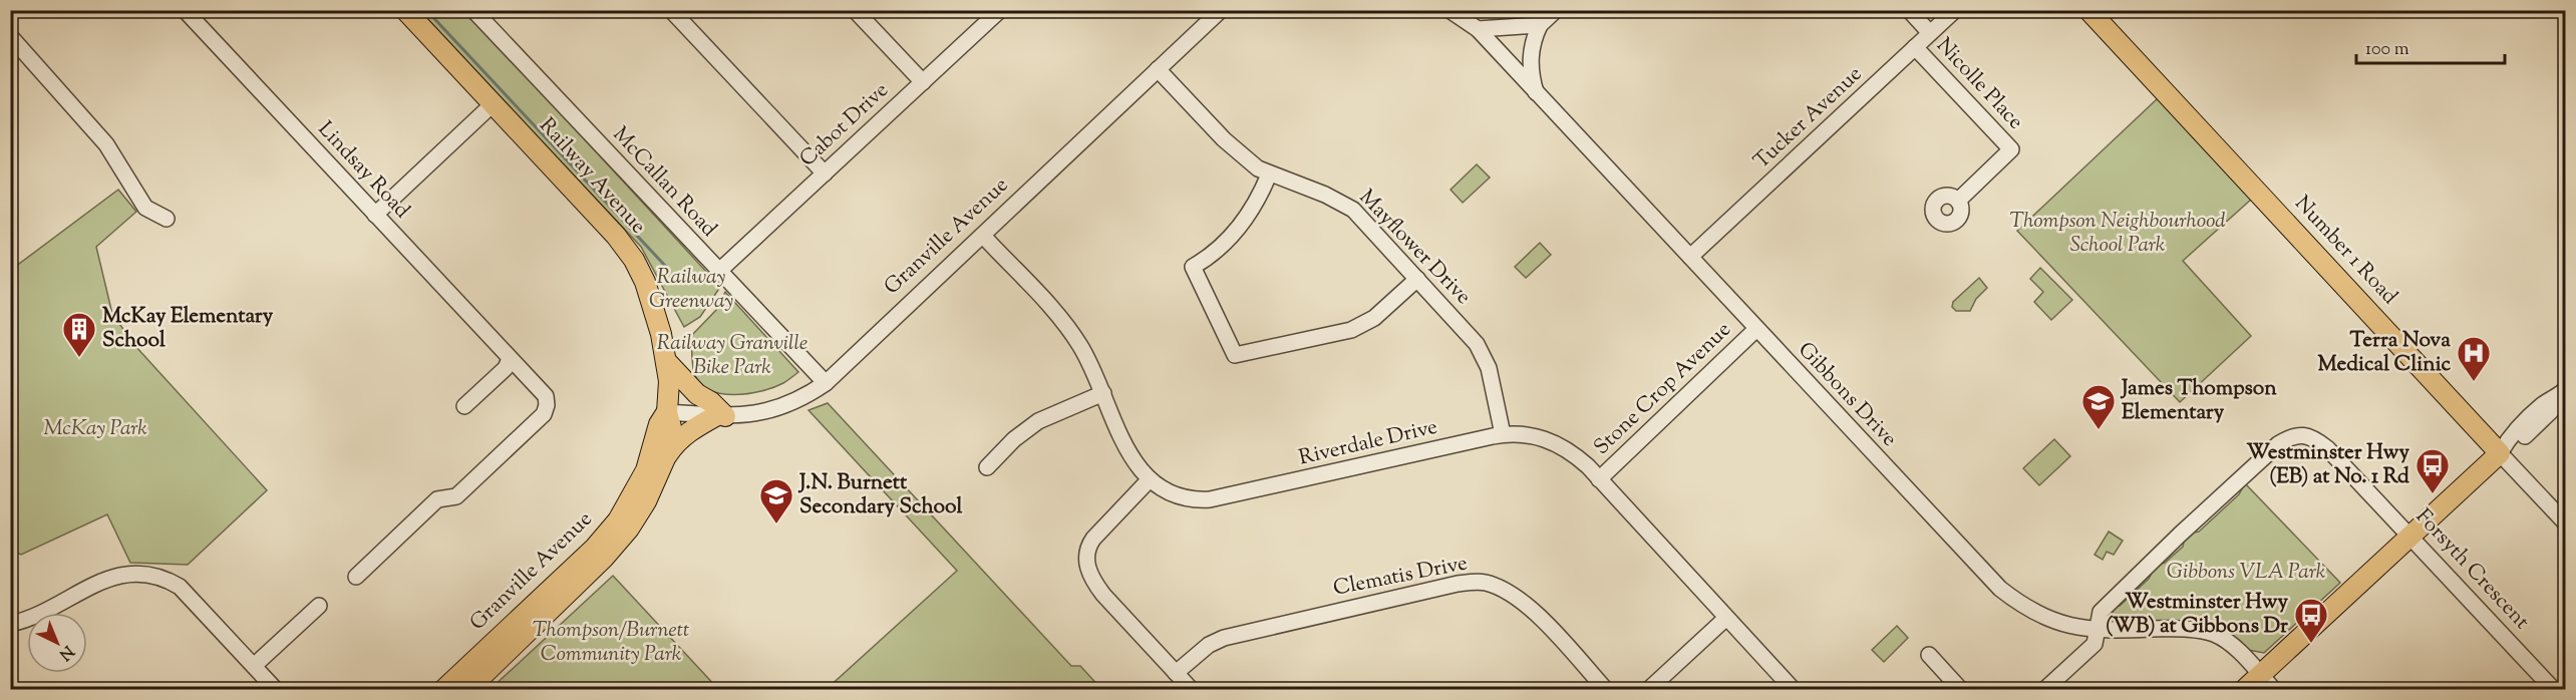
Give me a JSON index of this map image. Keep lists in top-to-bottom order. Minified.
{"streets":{"main road":["Railway Avenue","Granville Avenue","Number 1 Road"],"street":["Nicolle Place","Tucker Avenue","Cabot Drive","Lindsay Road","McCallan Road","Mayflower Drive","Stone Crop Avenue","Gibbons Drive","Riverdale Drive","Forsyth Crescent","Clematis Drive"]},"crossings":[["Nicolle Place","Tucker Avenue"],["Tucker Avenue","Gibbons Drive"],["Cabot Drive","McCallan Road"],["Railway Avenue","Granville Avenue"],["McCallan Road","Granville Avenue"],["Granville Avenue","Mayflower Drive"],["Granville Avenue","Riverdale Drive"],["Mayflower Drive","Riverdale Drive"],["Stone Crop Avenue","Gibbons Drive"],["Stone Crop Avenue","Riverdale Drive"],["Gibbons Drive","Forsyth Crescent"]],"parks":["Thompson Neighbourhood School Park","Railway Greenway","Railway Granville Bike Park","McKay Park","Gibbons VLA Park","Thompson/Burnett Community Park"],"places":{"building":["McKay Elementary School"],"hospital":["Terra Nova Medical Clinic"],"school or university":["James Thompson Elementary","J.N. Burnett Secondary School"],"bus stop":["Westminster Hwy (EB) at No. 1 Rd","Westminster Hwy (WB) at Gibbons Dr"]},"scale_bar":"100 m","north":"bottom right"}
